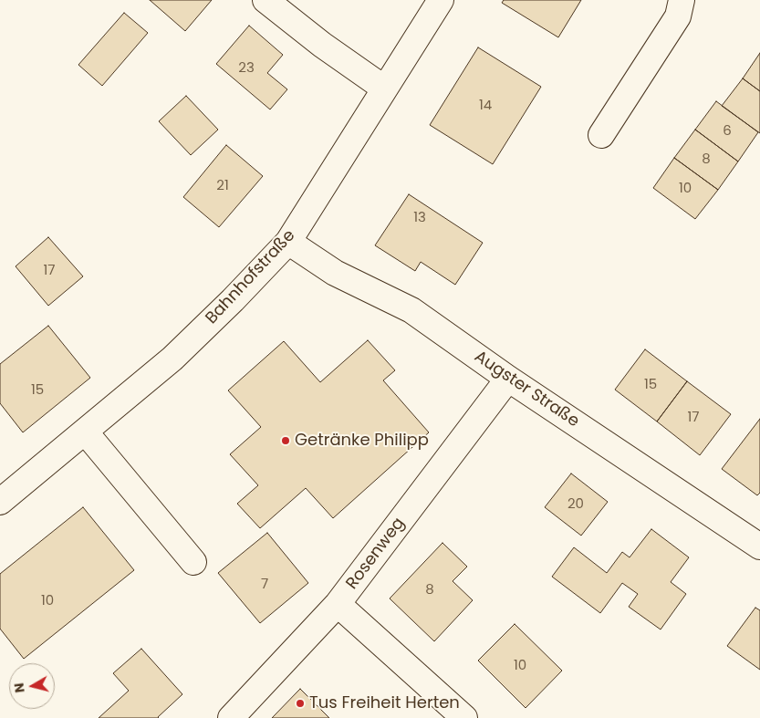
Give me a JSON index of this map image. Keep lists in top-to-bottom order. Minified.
{"streets":{"street":["Bahnhofstraße","Augster Straße","Rosenweg"]},"crossings":[["Bahnhofstraße","Augster Straße"],["Augster Straße","Rosenweg"]],"places":["Getränke Philipp","Tus Freiheit Herten"],"house_numbers":["23","14","6","8","21","10","13","17","15","15","17","20","7","8","10","10"],"north":"left"}
